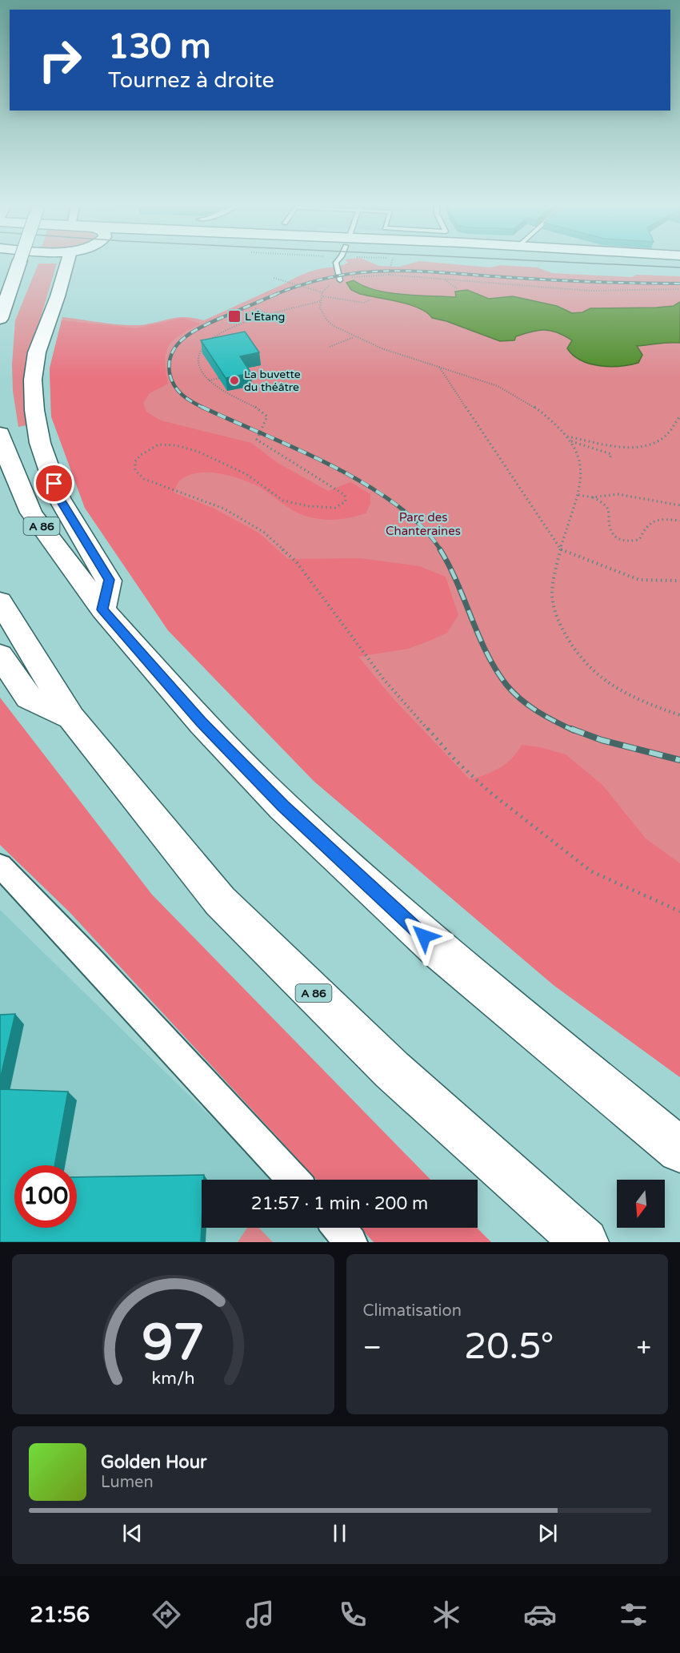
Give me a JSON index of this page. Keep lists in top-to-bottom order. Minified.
{"streets":{"main road":["A 86"]},"parks":["Parc des Chanteraines"],"places":{"transit":["L'Étang"],"other":["La buvette du théâtre"]},"north":"bottom","page":{"turn":["130 m","Tournez à droite"],"limit":"100","trip":"21:57 · 1 min · 200 m","tile":"Climatisation","heat":["−","20.5°","+"],"song":["Golden Hour","Lumen"],"tabs":"21:56","gauge":["97","km/h"]}}
